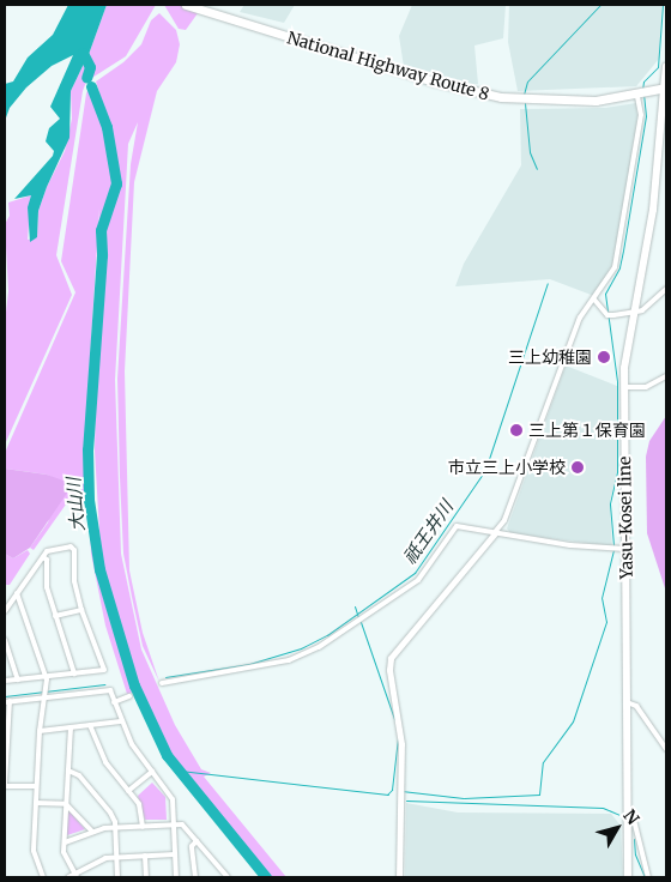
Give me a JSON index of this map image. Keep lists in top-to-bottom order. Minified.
{"streets":{"highway":["National Highway Route 8"],"main road":["Yasu-Kosei line"]},"crossings":[["National Highway Route 8","Yasu-Kosei line"]],"water":["大山川","祇王井川"],"places":["三上幼稚園","三上第１保育園","市立三上小学校"],"north":"top right"}
